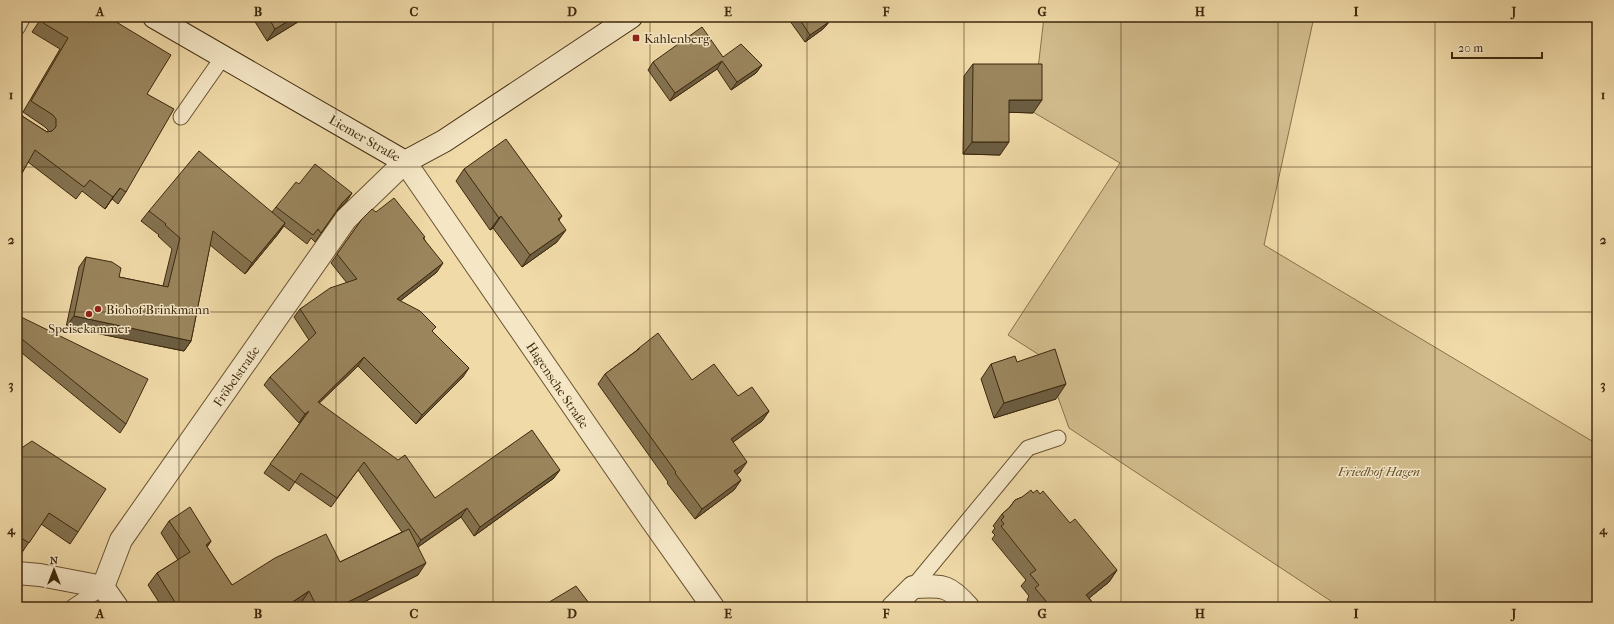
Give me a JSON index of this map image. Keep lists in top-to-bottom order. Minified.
{"streets":{"street":["Liemer Straße","Fröbelstraße","Hagensche Straße"]},"crossings":[["Liemer Straße","Fröbelstraße"],["Liemer Straße","Hagensche Straße"],["Fröbelstraße","Hagensche Straße"]],"parks":["Friedhof Hagen"],"places":{"transit":["Kahlenberg"],"other":["Biohof Brinkmann","Speisekammer"]},"scale_bar":"20 m","north":"top","grid":{"columns":["A","B","C","D","E","F","G","H","I","J"],"rows":["1","2","3","4"]}}
